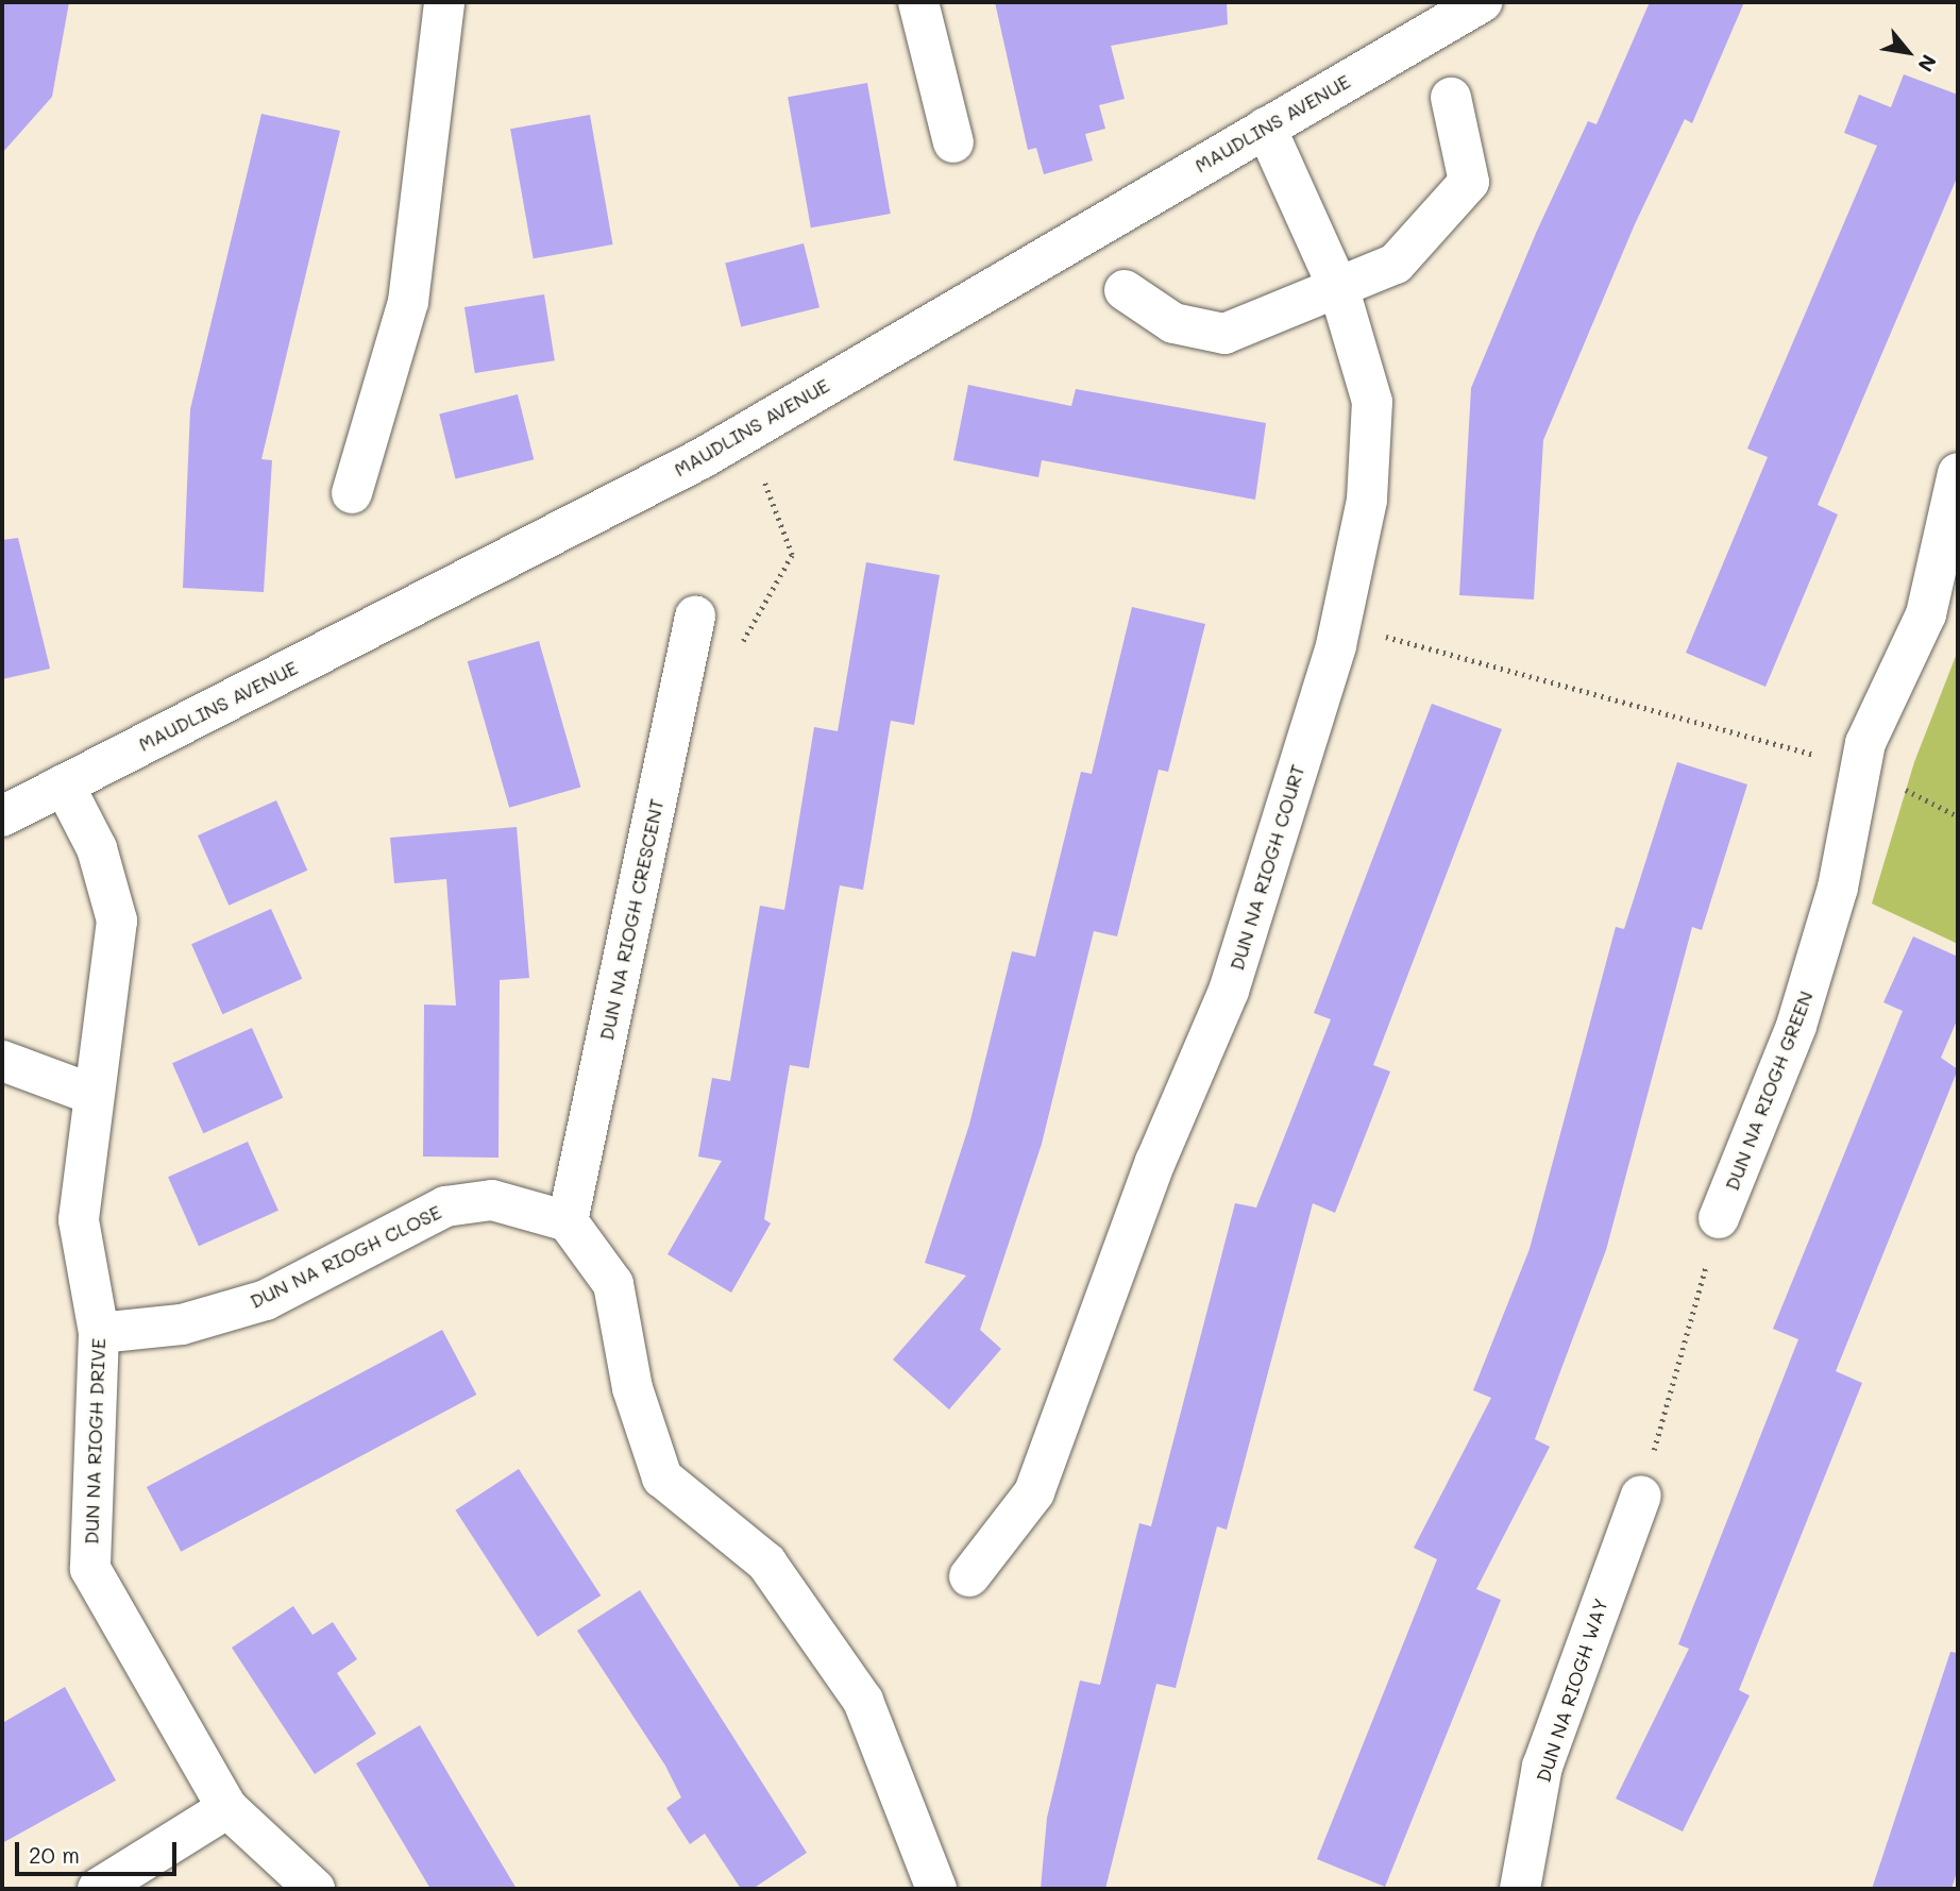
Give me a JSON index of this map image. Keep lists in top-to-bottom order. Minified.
{"streets":{"street":["MAUDLINS AVENUE","DUN NA RIOGH COURT","DUN NA RIOGH CRESCENT","DUN NA RIOGH GREEN","DUN NA RIOGH CLOSE","DUN NA RIOGH DRIVE","DUN NA RIOGH WAY"]},"crossings":[["MAUDLINS AVENUE","DUN NA RIOGH COURT"],["MAUDLINS AVENUE","DUN NA RIOGH DRIVE"],["DUN NA RIOGH CRESCENT","DUN NA RIOGH CLOSE"],["DUN NA RIOGH CLOSE","DUN NA RIOGH DRIVE"]],"scale_bar":"20 m","north":"bottom right"}
